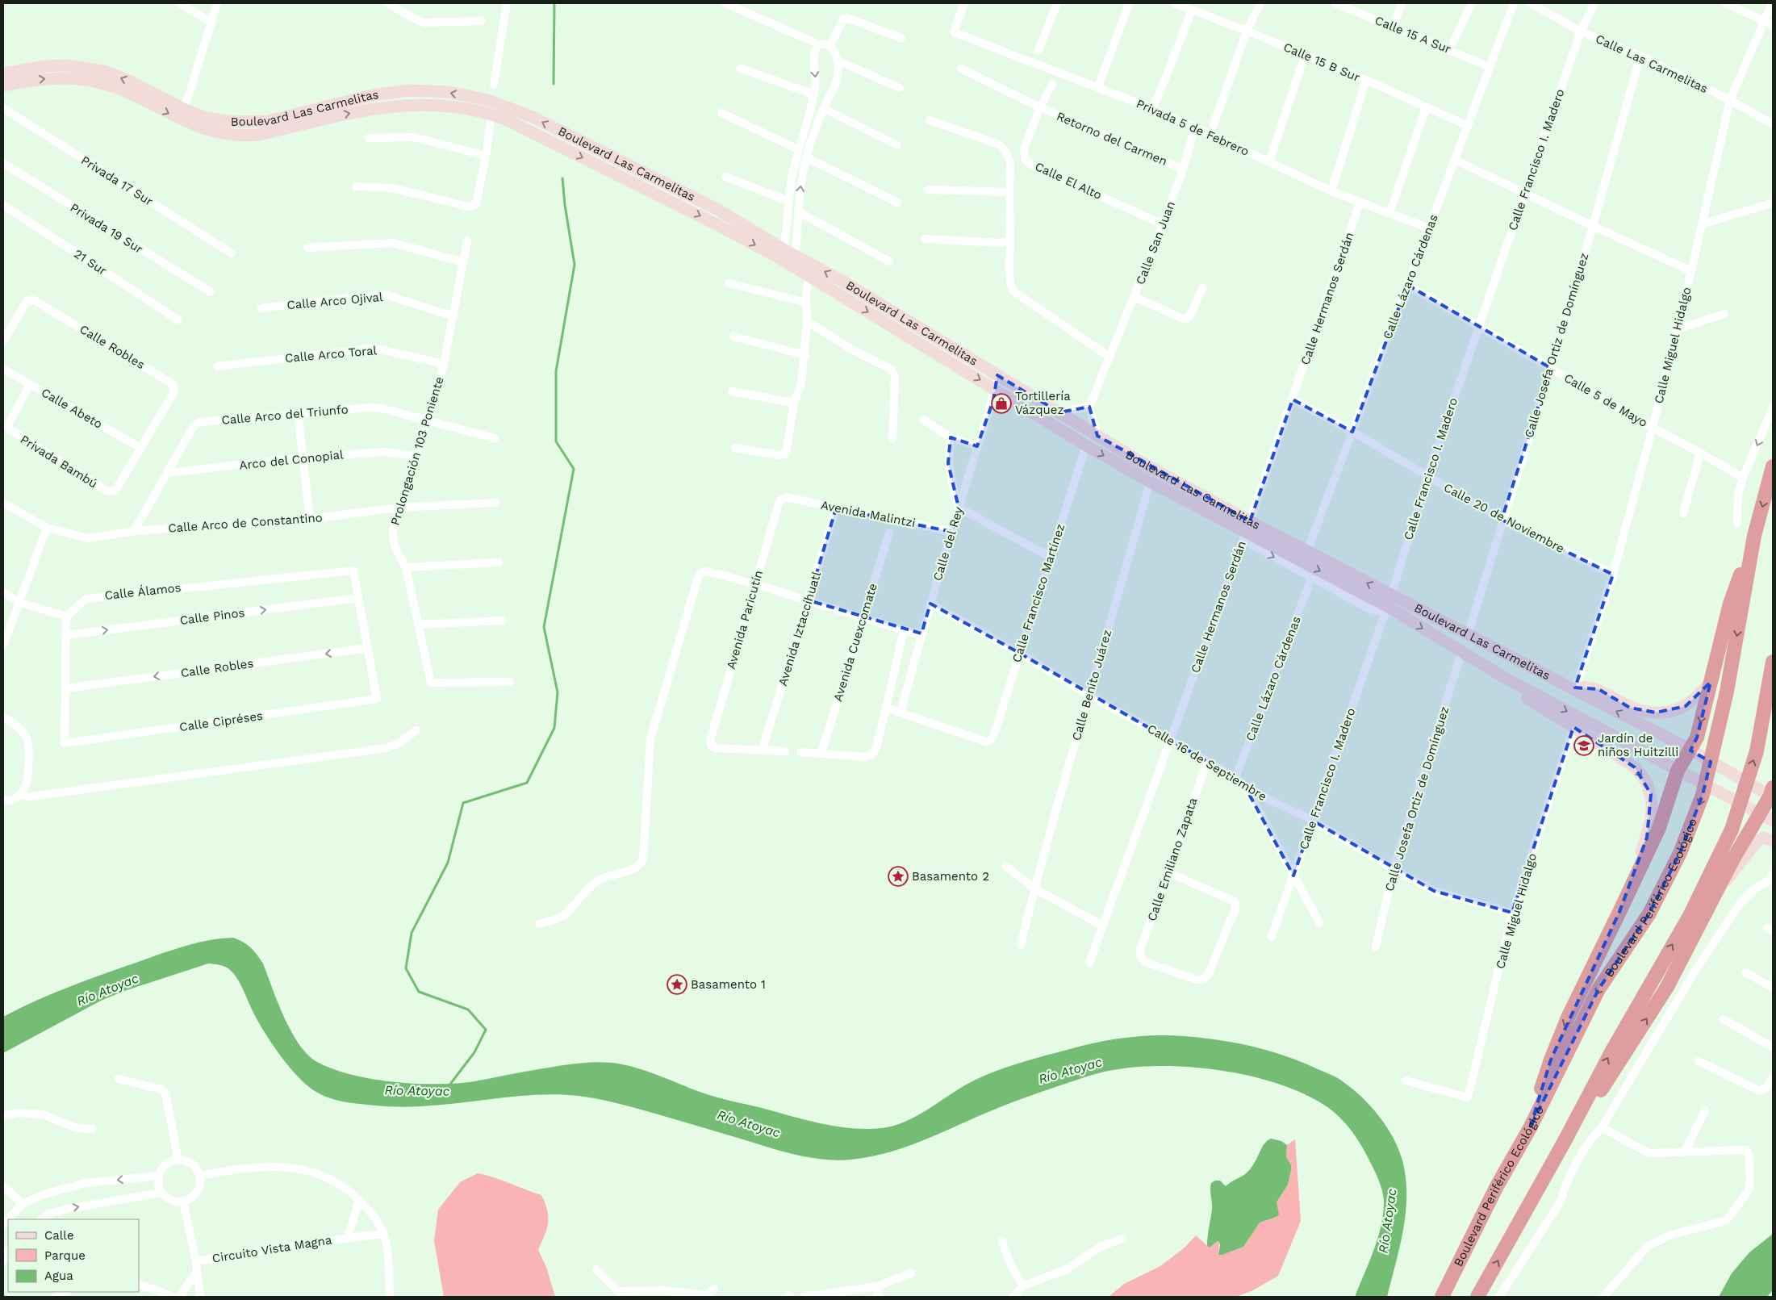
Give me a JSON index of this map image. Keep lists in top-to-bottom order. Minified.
{"streets":{"highway":["Boulevard Periférico Ecológico"],"main road":["Boulevard Las Carmelitas"],"street":["Calle 15 A Sur","Calle 15 B Sur","Calle Las Carmelitas","Privada 5 de Febrero","Retorno del Carmen","Calle Francisco I. Madero","Privada 17 Sur","Calle El Alto","Privada 19 Sur","Calle San Juan","21 Sur","Calle Lázaro Cárdenas","Calle Hermanos Serdán","Calle Arco Ojival","Calle Josefa Ortiz de Domínguez","Calle Miguel Hidalgo","Calle Robles","Calle Arco Toral","Calle 5 de Mayo","Calle Abeto","Calle Arco del Triunfo","Prolongación 103 Poniente","Arco del Conopial","Privada Bambú","Avenida Malintzi","Calle 20 de Noviembre","Calle Arco de Constantino","Calle del Rey","Calle Álamos","Calle Francisco Martínez","Calle Pinos","Avenida Paricutín","Avenida Iztaccíhuatl","Avenida Cuexcomate","Calle Benito Juárez","Calle Cipréses","Calle 16 de Septiembre","Calle Emiliano Zapata","Circuito Vista Magna"]},"crossings":[["Calle 15 A Sur","Calle Lázaro Cárdenas"],["Calle 15 B Sur","Calle Lázaro Cárdenas"],["Calle Las Carmelitas","Calle Francisco I. Madero"],["Calle Las Carmelitas","Calle Josefa Ortiz de Domínguez"],["Calle Las Carmelitas","Calle Miguel Hidalgo"],["Boulevard Las Carmelitas","Calle Francisco I. Madero"],["Boulevard Las Carmelitas","Calle Lázaro Cárdenas"],["Boulevard Las Carmelitas","Calle Hermanos Serdán"],["Boulevard Las Carmelitas","Calle Josefa Ortiz de Domínguez"],["Boulevard Las Carmelitas","Calle Miguel Hidalgo"],["Boulevard Las Carmelitas","Calle del Rey"],["Boulevard Las Carmelitas","Calle Francisco Martínez"],["Boulevard Las Carmelitas","Calle Benito Juárez"],["Privada 5 de Febrero","Calle San Juan"],["Privada 5 de Febrero","Calle Lázaro Cárdenas"],["Privada 5 de Febrero","Calle Hermanos Serdán"],["Retorno del Carmen","Calle El Alto"],["Retorno del Carmen","Calle San Juan"],["Calle Francisco I. Madero","Calle 5 de Mayo"],["Calle Francisco I. Madero","Calle 20 de Noviembre"],["Calle Francisco I. Madero","Calle 16 de Septiembre"],["Calle El Alto","Calle San Juan"],["Calle Lázaro Cárdenas","Calle 5 de Mayo"],["Calle Lázaro Cárdenas","Calle 20 de Noviembre"],["Calle Lázaro Cárdenas","Calle 16 de Septiembre"],["Calle Hermanos Serdán","Calle 20 de Noviembre"],["Calle Hermanos Serdán","Calle 16 de Septiembre"],["Calle Arco Ojival","Prolongación 103 Poniente"],["Calle Josefa Ortiz de Domínguez","Calle 5 de Mayo"],["Calle Josefa Ortiz de Domínguez","Calle 20 de Noviembre"],["Calle Josefa Ortiz de Domínguez","Calle 16 de Septiembre"],["Calle Miguel Hidalgo","Calle 5 de Mayo"],["Calle Miguel Hidalgo","Calle 20 de Noviembre"],["Calle Miguel Hidalgo","Calle 16 de Septiembre"],["Calle Robles","Calle Abeto"],["Calle Robles","Privada Bambú"],["Calle Robles","Calle Cipréses"],["Calle Arco Toral","Prolongación 103 Poniente"],["Calle Abeto","Privada Bambú"],["Calle Arco del Triunfo","Prolongación 103 Poniente"],["Calle Arco del Triunfo","Arco del Conopial"],["Calle Arco del Triunfo","Calle Arco de Constantino"],["Prolongación 103 Poniente","Arco del Conopial"],["Prolongación 103 Poniente","Calle Arco de Constantino"],["Avenida Malintzi","Calle del Rey"],["Avenida Malintzi","Avenida Paricutín"],["Avenida Malintzi","Avenida Iztaccíhuatl"],["Calle del Rey","Calle Francisco Martínez"],["Calle del Rey","Calle 16 de Septiembre"],["Calle Álamos","Calle Pinos"],["Calle Francisco Martínez","Calle 16 de Septiembre"],["Avenida Paricutín","Avenida Iztaccíhuatl"],["Calle Benito Juárez","Calle 16 de Septiembre"],["Calle 16 de Septiembre","Calle Emiliano Zapata"]],"one_way":["Calle Robles","Calle Pinos"],"water":["Río Atoyac"],"places":{"shop":["Tortillería Vázquez"],"school or university":["Jardín de niños Huitzilli"],"place":["Basamento 2","Basamento 1"]},"legend":["Calle","Parque","Agua"]}
